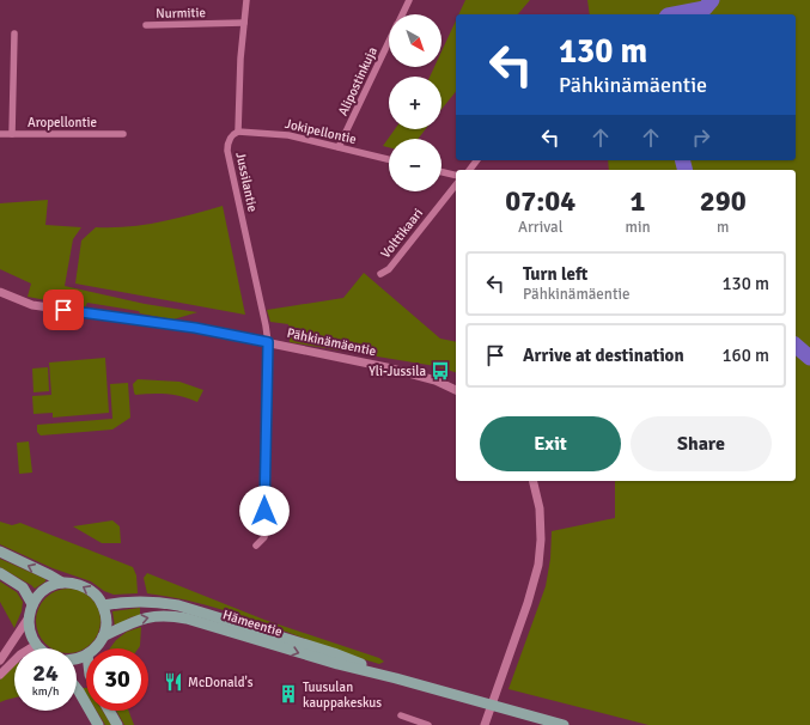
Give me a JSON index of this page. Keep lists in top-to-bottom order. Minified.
{"streets":{"main road":["Hämeentie"],"street":["Nurmitie","Alipostinkuja","Aropellontie","Jokipellontie","Jussilantie","Volttikaari","Pähkinämäentie"]},"crossings":[["Nurmitie","Jussilantie"],["Alipostinkuja","Jokipellontie"],["Jokipellontie","Jussilantie"],["Jussilantie","Pähkinämäentie"]],"places":{"bus stop":["Yli-Jussila"],"restaurant":["McDonald's"],"building":["Tuusulan kauppakeskus"]},"north":"bottom right","page":{"map_buttons":["+","−"],"turn":["130 m","Pähkinämäentie"],"eta":["07:04","Arrival","1","min","290","m"],"list":[{"name":"Turn left","note":"Pähkinämäentie","value":"130 m"},{"name":"Arrive at destination","value":"160 m"}],"buttons":["Exit","Share"],"speed":"24 km/h","limit":"30"}}
